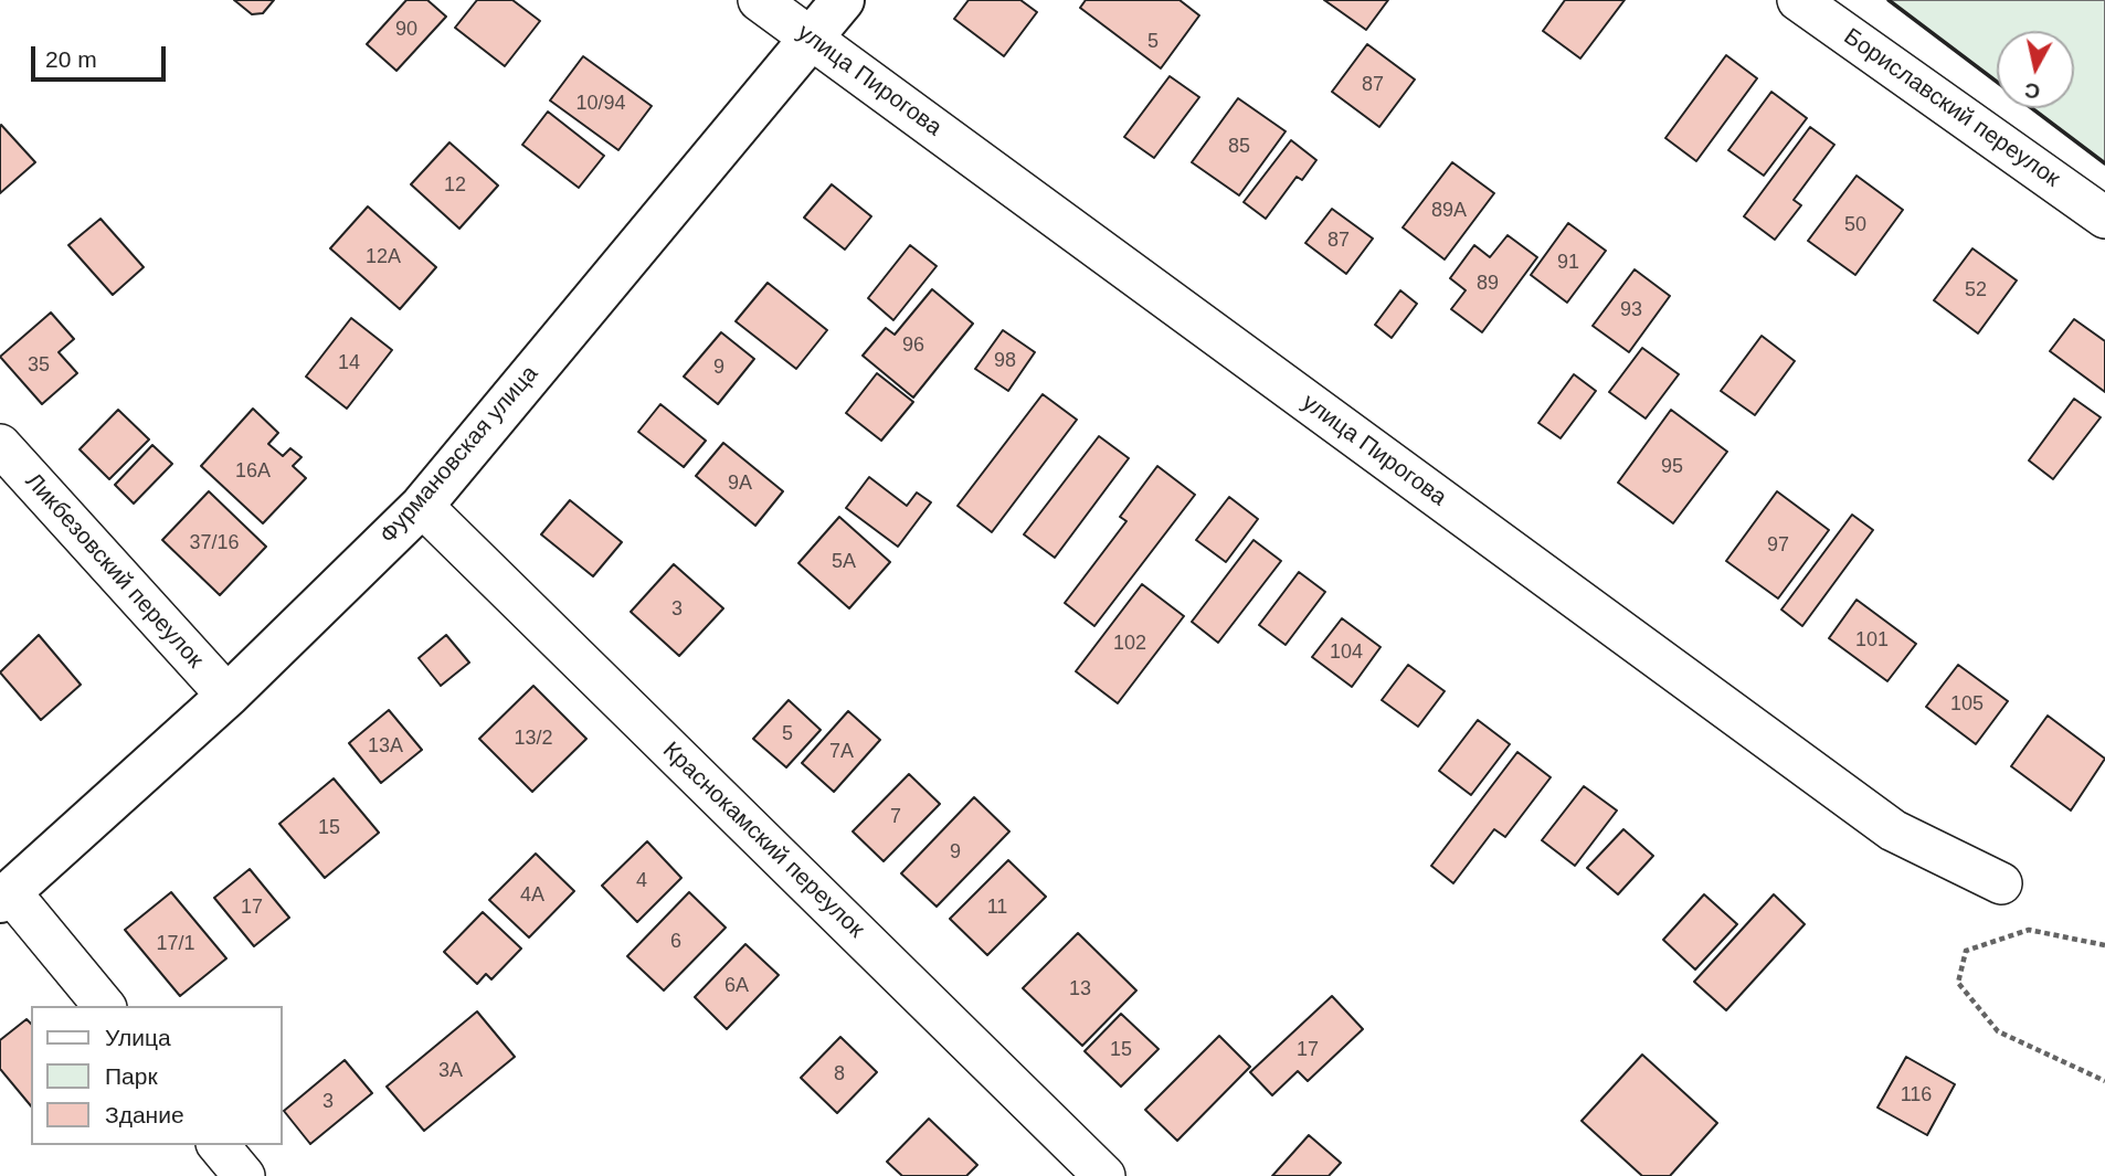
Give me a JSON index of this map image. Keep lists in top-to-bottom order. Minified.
{"streets":{"street":["улица Пирогова","Бориславский переулок","Фурмановская улица","Ликбезовский переулок","Краснокамский переулок"]},"crossings":[["улица Пирогова","Фурмановская улица"],["Фурмановская улица","Ликбезовский переулок"],["Фурмановская улица","Краснокамский переулок"]],"house_numbers":["90","5","87","10/94","85","12","89А","50","87","12А","91","89","52","93","96","98","14","35","9","95","16А","9А","37/16","97","5А","3","101","102","104","105","5","13/2","13А","7А","7","15","9","4","4А","17","11","6","17/1","6А","13","15","17","3А","8","116","3"],"legend":["Улица","Парк","Здание"],"scale_bar":"20 m","north":"bottom"}
